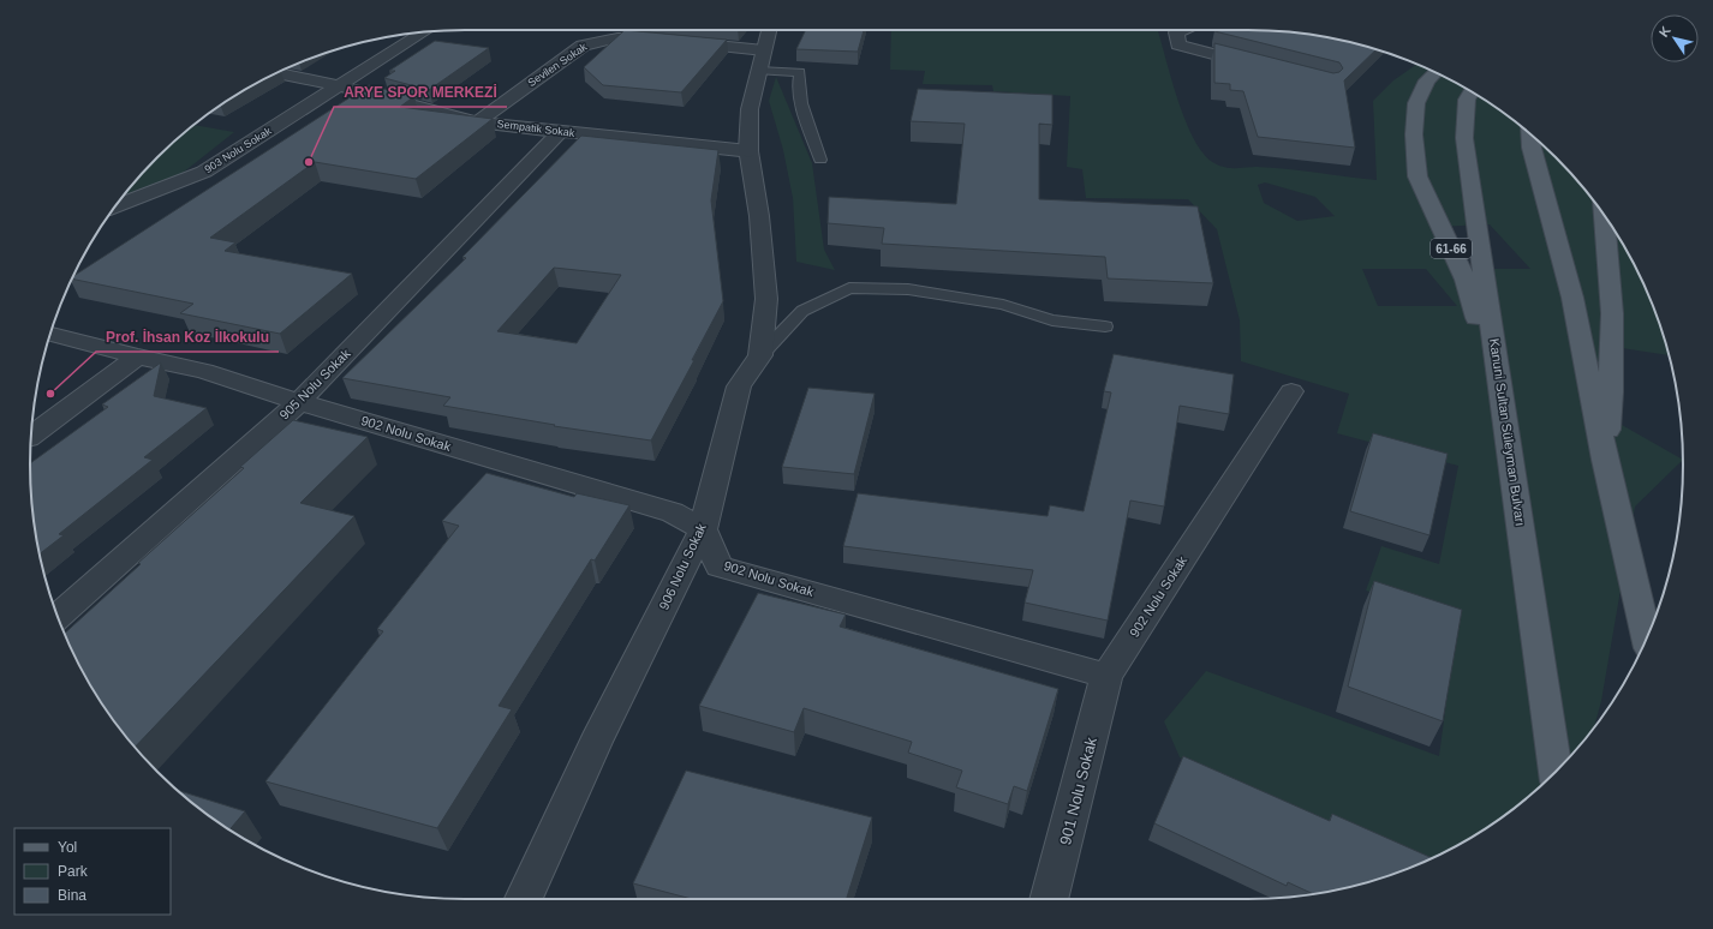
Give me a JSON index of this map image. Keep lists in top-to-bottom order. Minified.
{"streets":{"main road":["61-66","Kanuni Sultan Süleyman Bulvarı"],"street":["Sevilen Sokak","Sempatik Sokak","903 Nolu Sokak","905 Nolu Sokak","902 Nolu Sokak","906 Nolu Sokak","901 Nolu Sokak"]},"crossings":[["Sevilen Sokak","Sempatik Sokak"],["Sevilen Sokak","906 Nolu Sokak"],["Sempatik Sokak","903 Nolu Sokak"],["Sempatik Sokak","905 Nolu Sokak"],["Sempatik Sokak","906 Nolu Sokak"],["61-66","Kanuni Sultan Süleyman Bulvarı"],["905 Nolu Sokak","902 Nolu Sokak"],["902 Nolu Sokak","906 Nolu Sokak"],["902 Nolu Sokak","901 Nolu Sokak"]],"places":["ARYE SPOR MERKEZİ","Prof. İhsan Koz İlkokulu"],"legend":["Yol","Park","Bina"],"north":"top left"}
